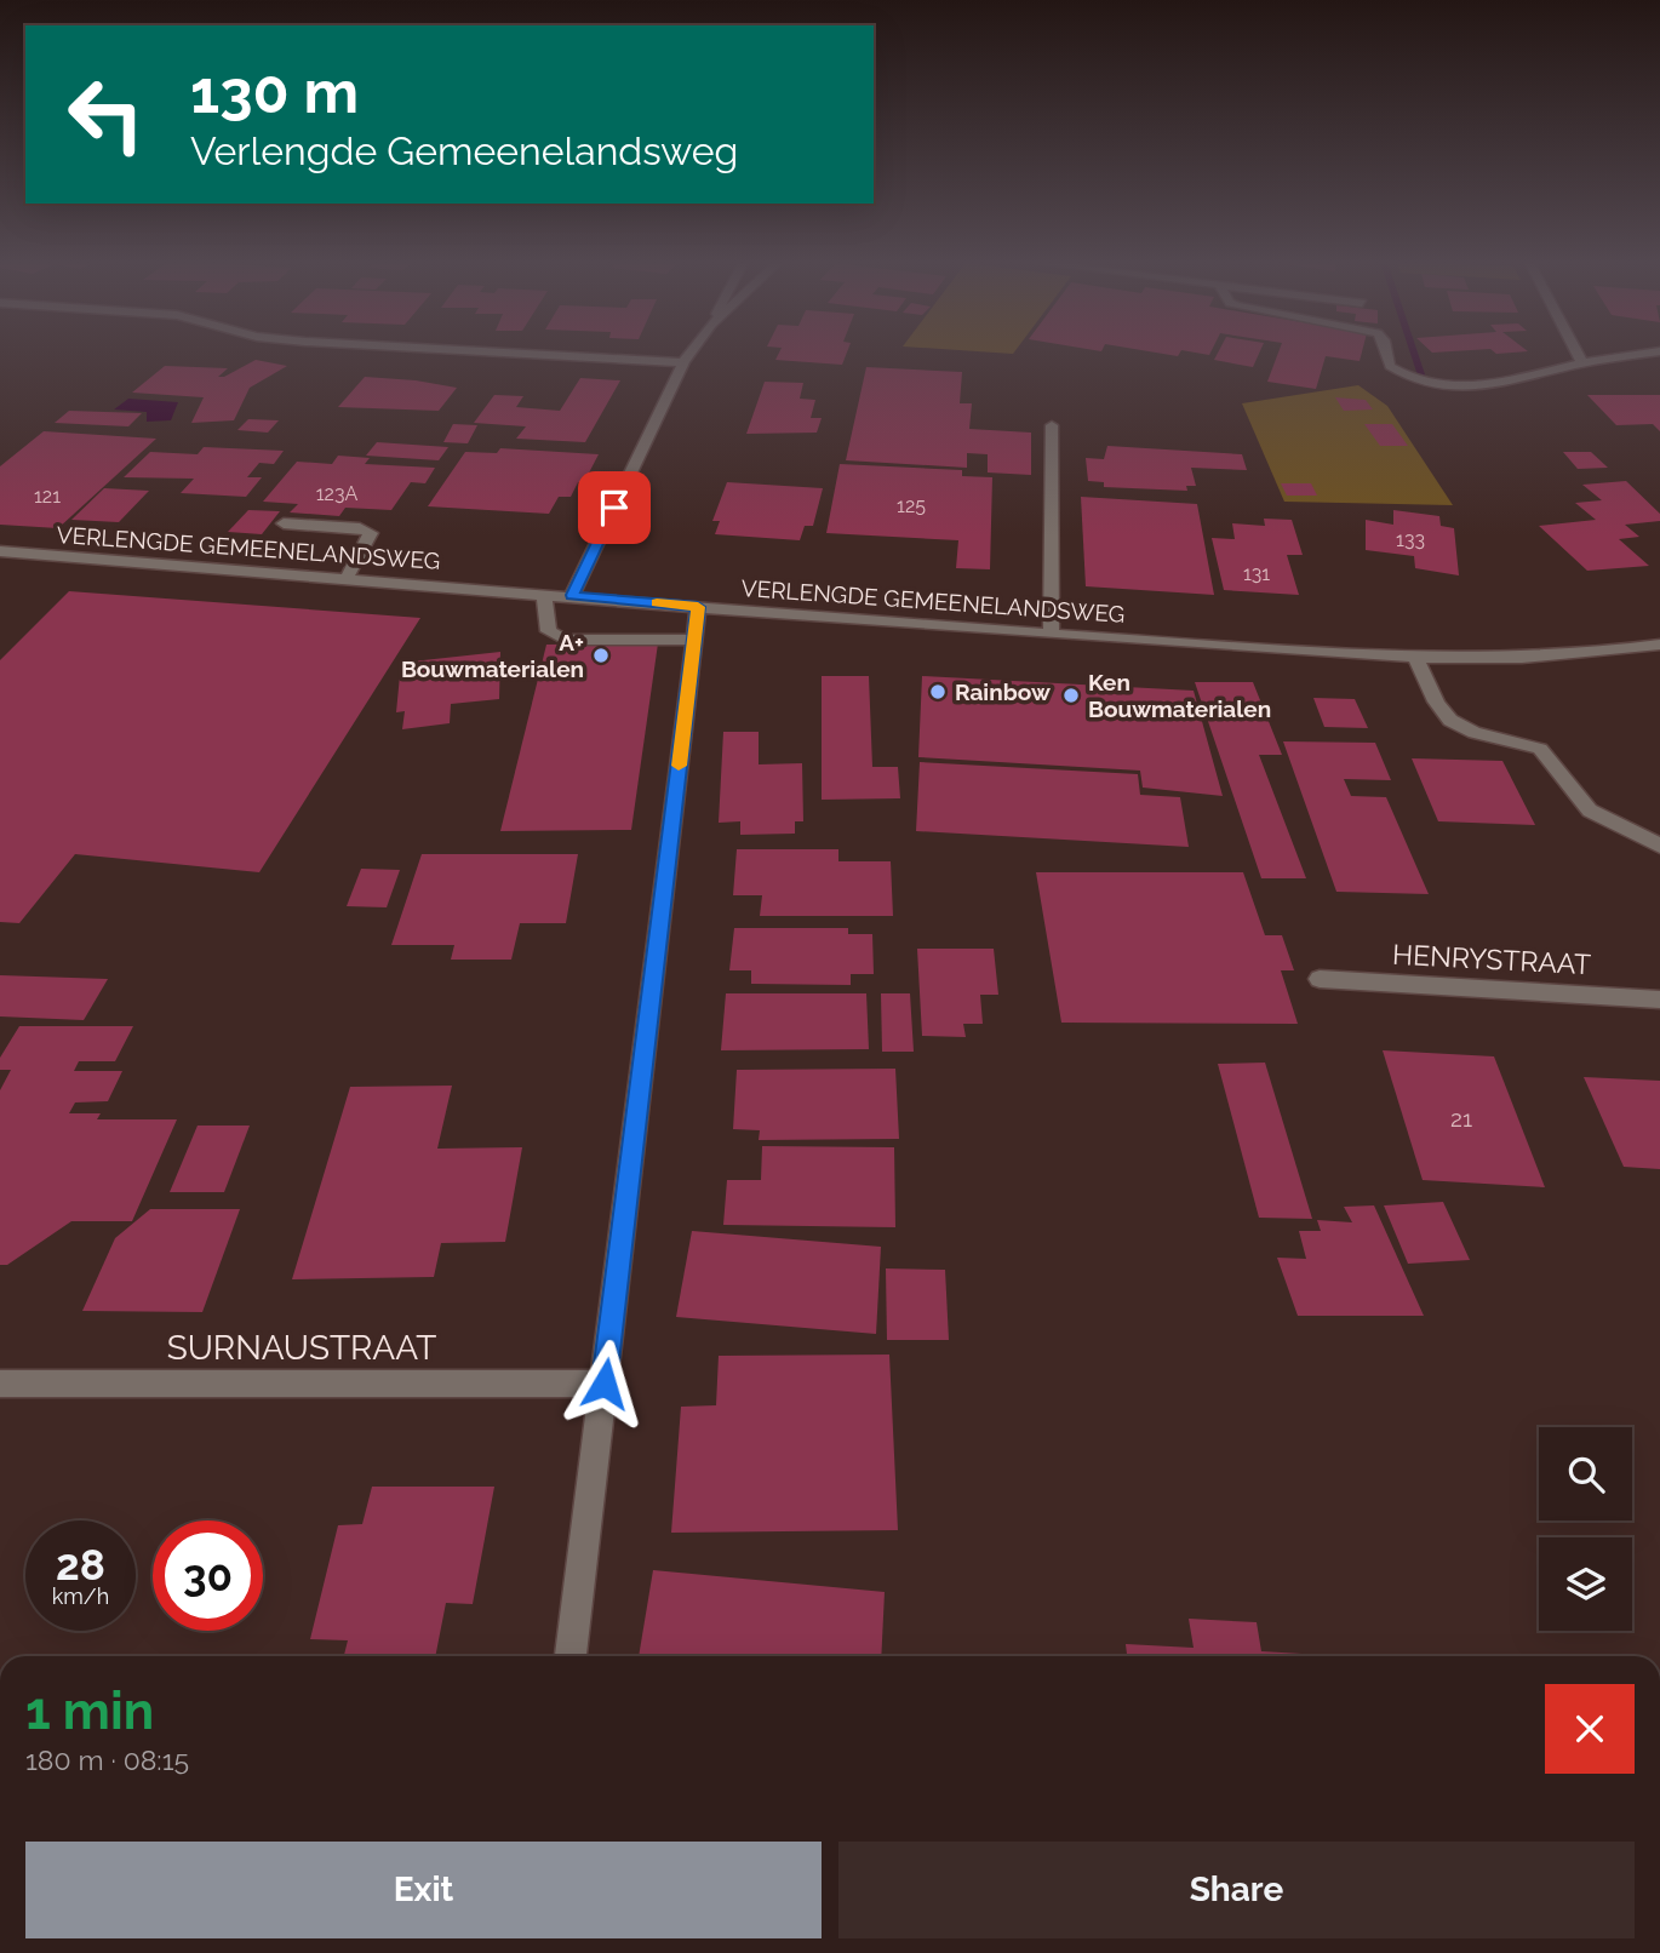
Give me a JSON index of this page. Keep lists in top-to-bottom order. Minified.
{"streets":{"street":["VERLENGDE GEMEENELANDSWEG","HENRYSTRAAT","SURNAUSTRAAT"]},"places":["A+ Bouwmaterialen","Rainbow","Ken Bouwmaterialen"],"house_numbers":["123A","121","125","133","131","21"],"page":{"turn":["130 m","Verlengde Gemeenelandsweg"],"speed":"28 km/h","limit":"30","heading":["1 min","180 m · 08:15"],"buttons":["Exit","Share"]}}
